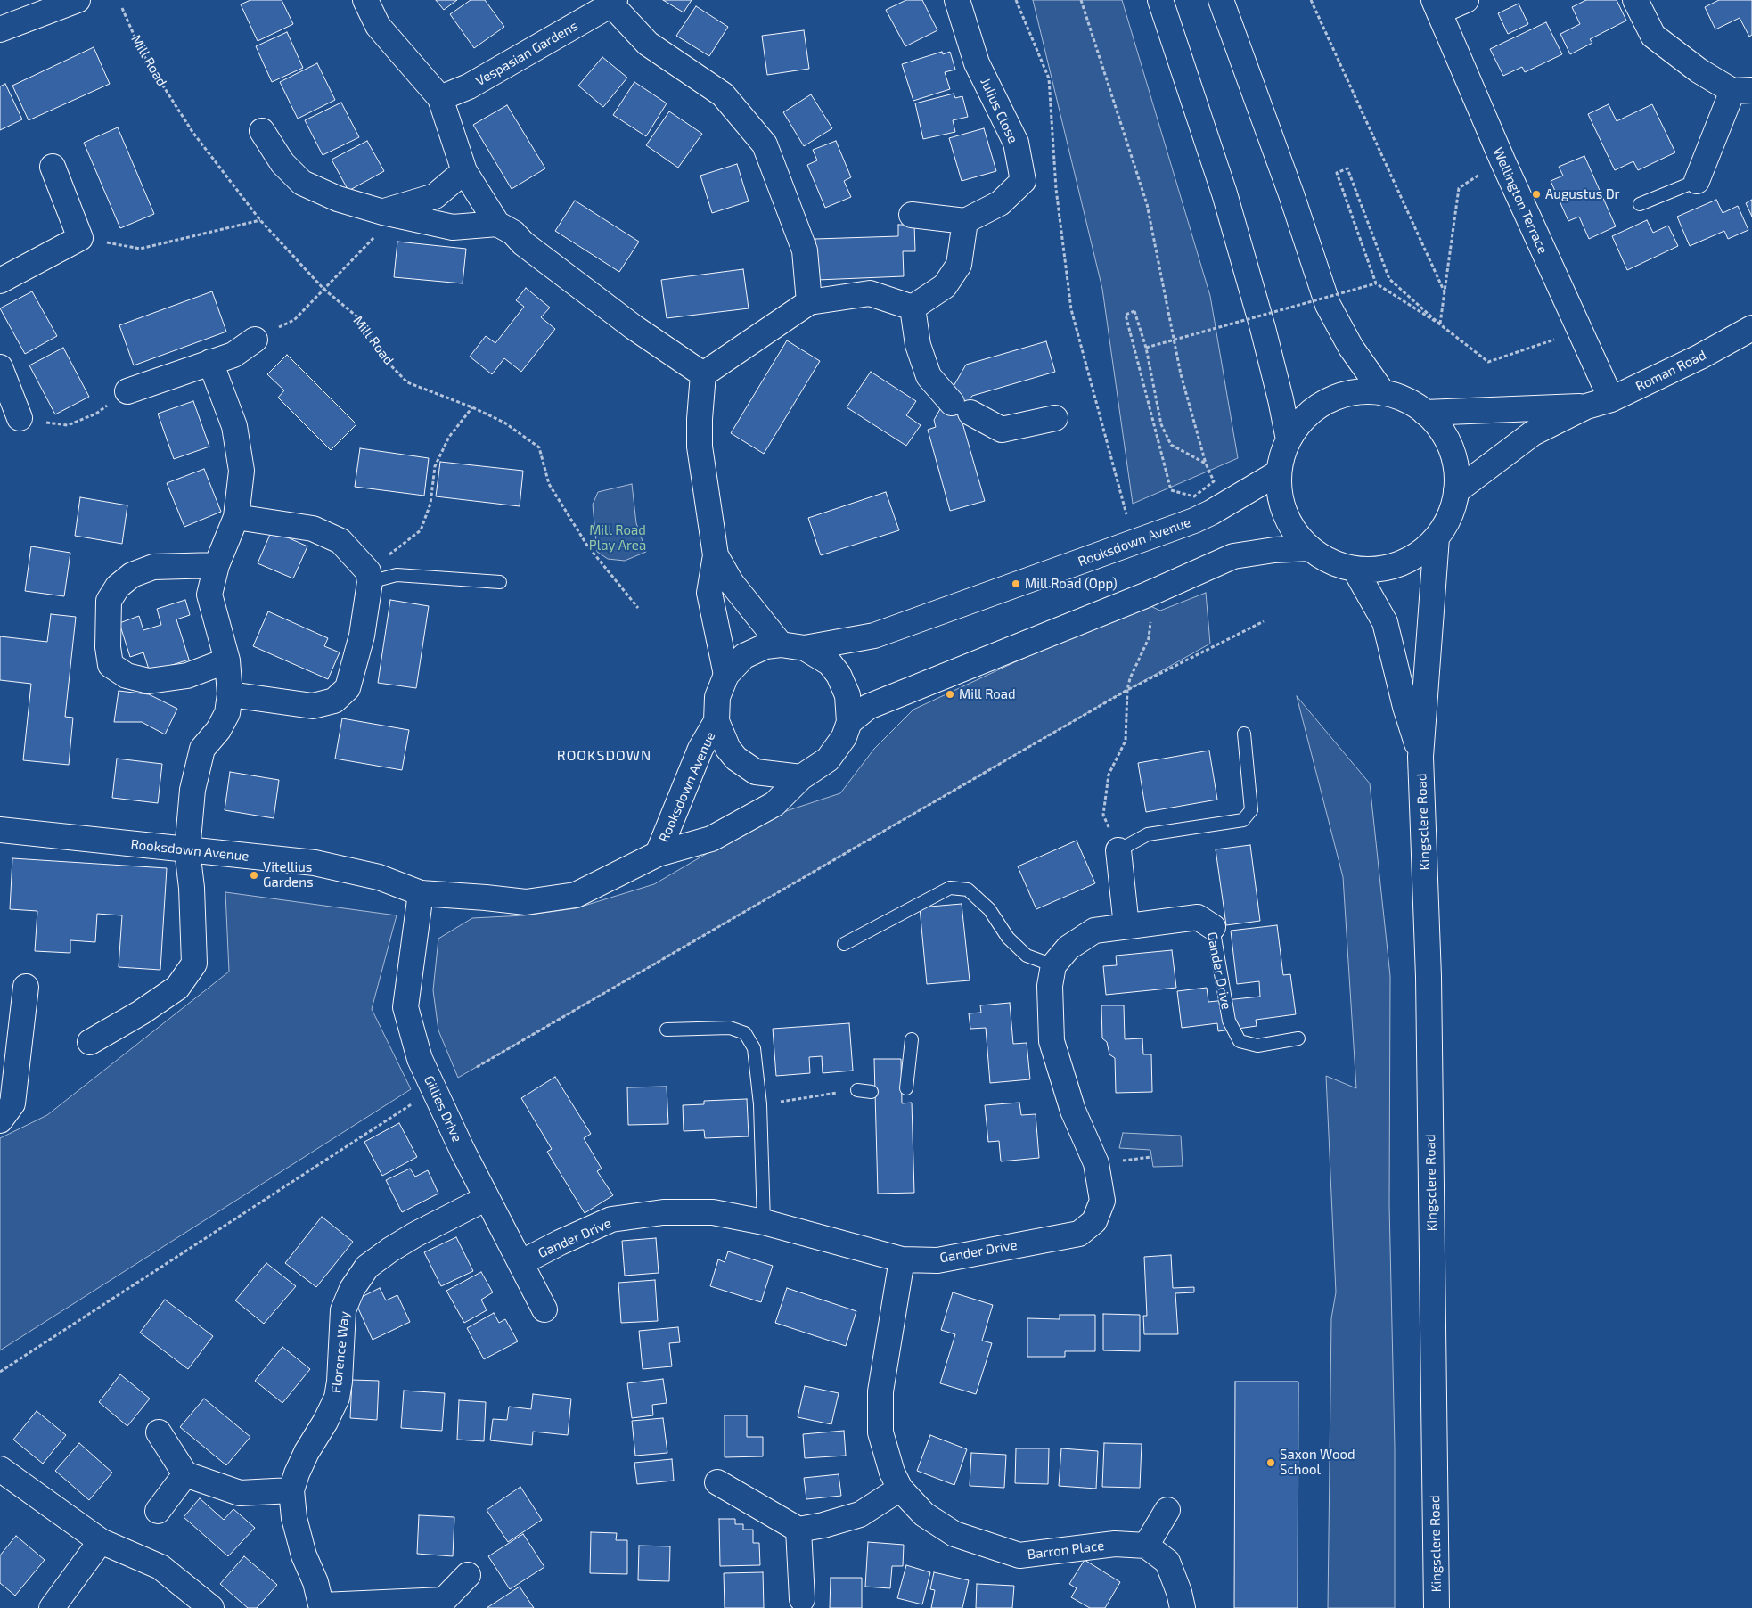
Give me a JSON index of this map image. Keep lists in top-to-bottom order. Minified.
{"streets":{"main road":["Vespasian Gardens","Julius Close","Wellington Terrace","Roman Road","Rooksdown Avenue","Kingsclere Road","Gander Drive","Gillies Drive","Florence Way","Barron Place"],"path":["Mill Road"]},"crossings":[["Wellington Terrace","Roman Road"],["Rooksdown Avenue","Gillies Drive"],["Gander Drive","Gillies Drive"],["Gander Drive","Barron Place"],["Gillies Drive","Florence Way"]],"districts":["ROOKSDOWN"],"parks":["Mill Road Play Area"],"places":["Augustus Dr","Mill Road (Opp)","Mill Road","Vitellius Gardens","Saxon Wood School"]}
